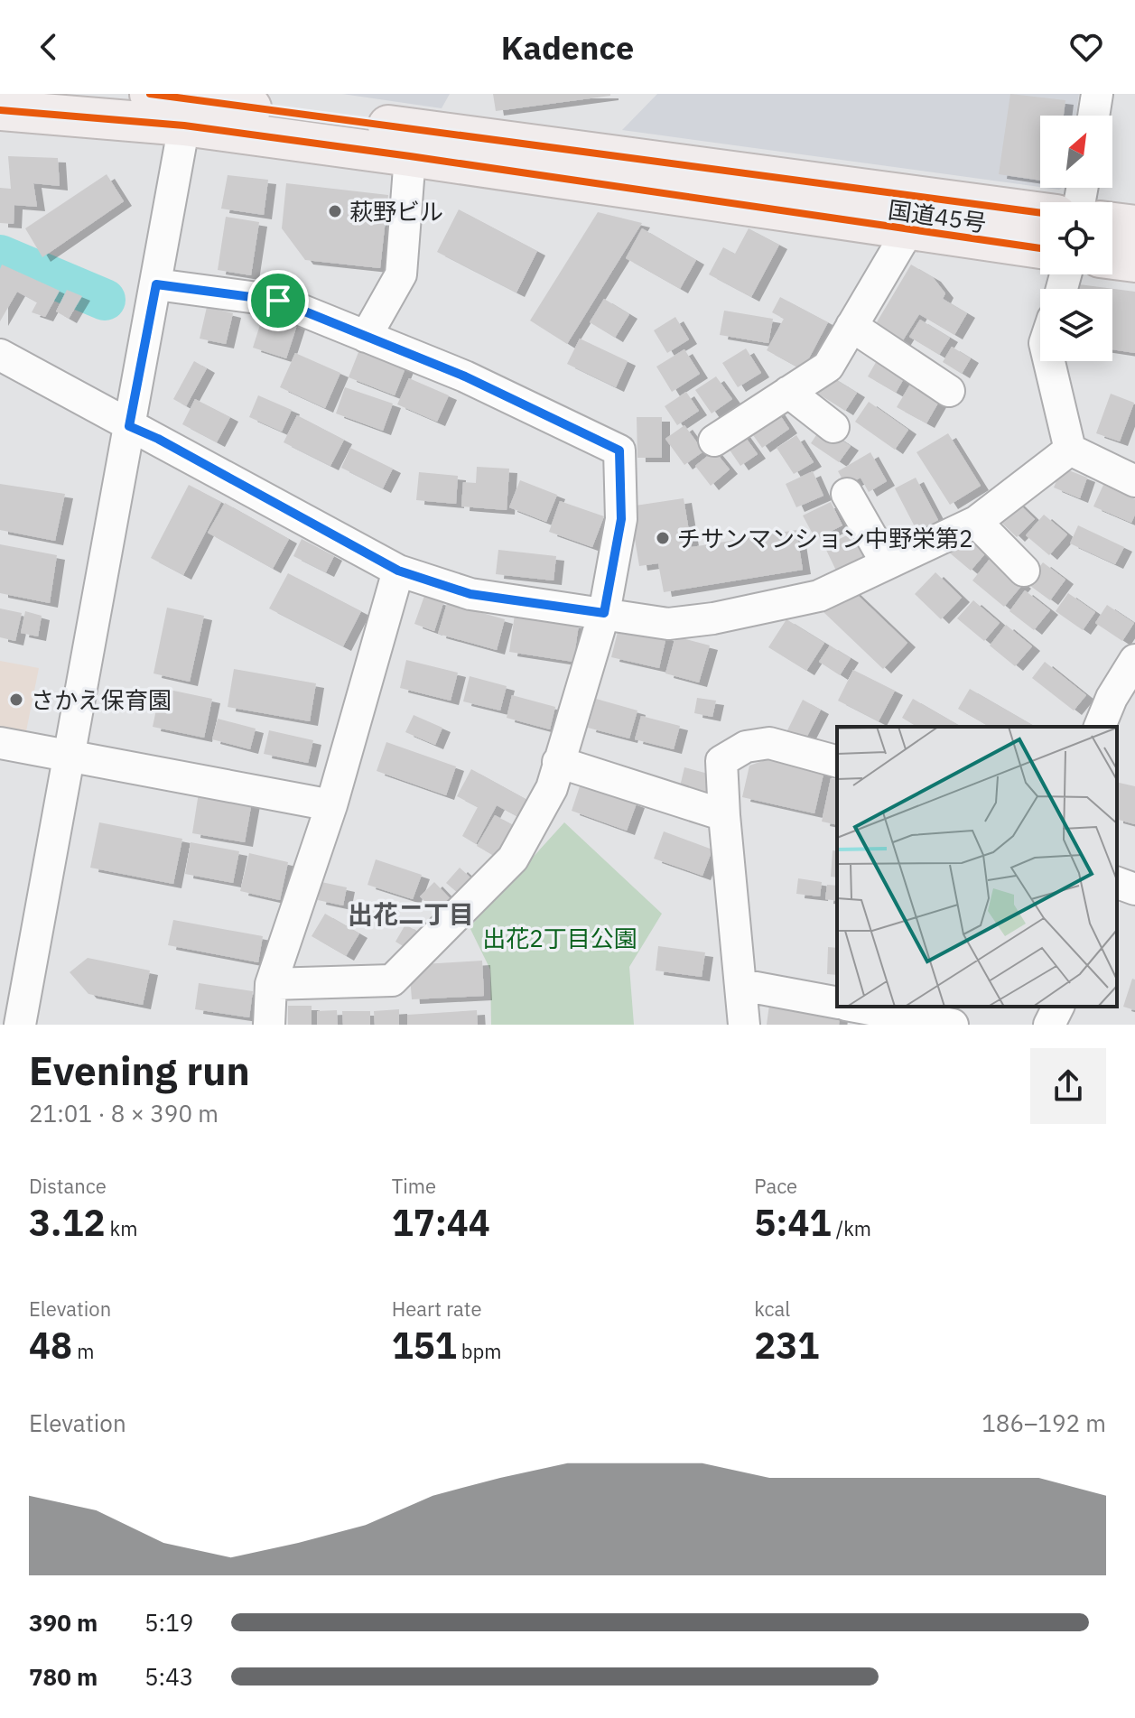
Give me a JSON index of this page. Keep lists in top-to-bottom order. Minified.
{"streets":{"highway":["国道45号"]},"districts":["出花二丁目"],"parks":["出花2丁目公園"],"places":["萩野ビル","チサンマンション中野栄第2","さかえ保育園"],"north":"top right","page":{"header":"Kadence","heading":["Evening run","21:01 · 8 × 390 m"],"stats":[["Distance","3.12 km"],["Time","17:44"],["Pace","5:41 /km"],["Elevation","48 m"],["Heart rate","151 bpm"],["kcal","231"]],"chart":["Elevation","186–192 m"],"list":[{"name":"390 m","note":"5:19"},{"name":"780 m","note":"5:43"}]}}
